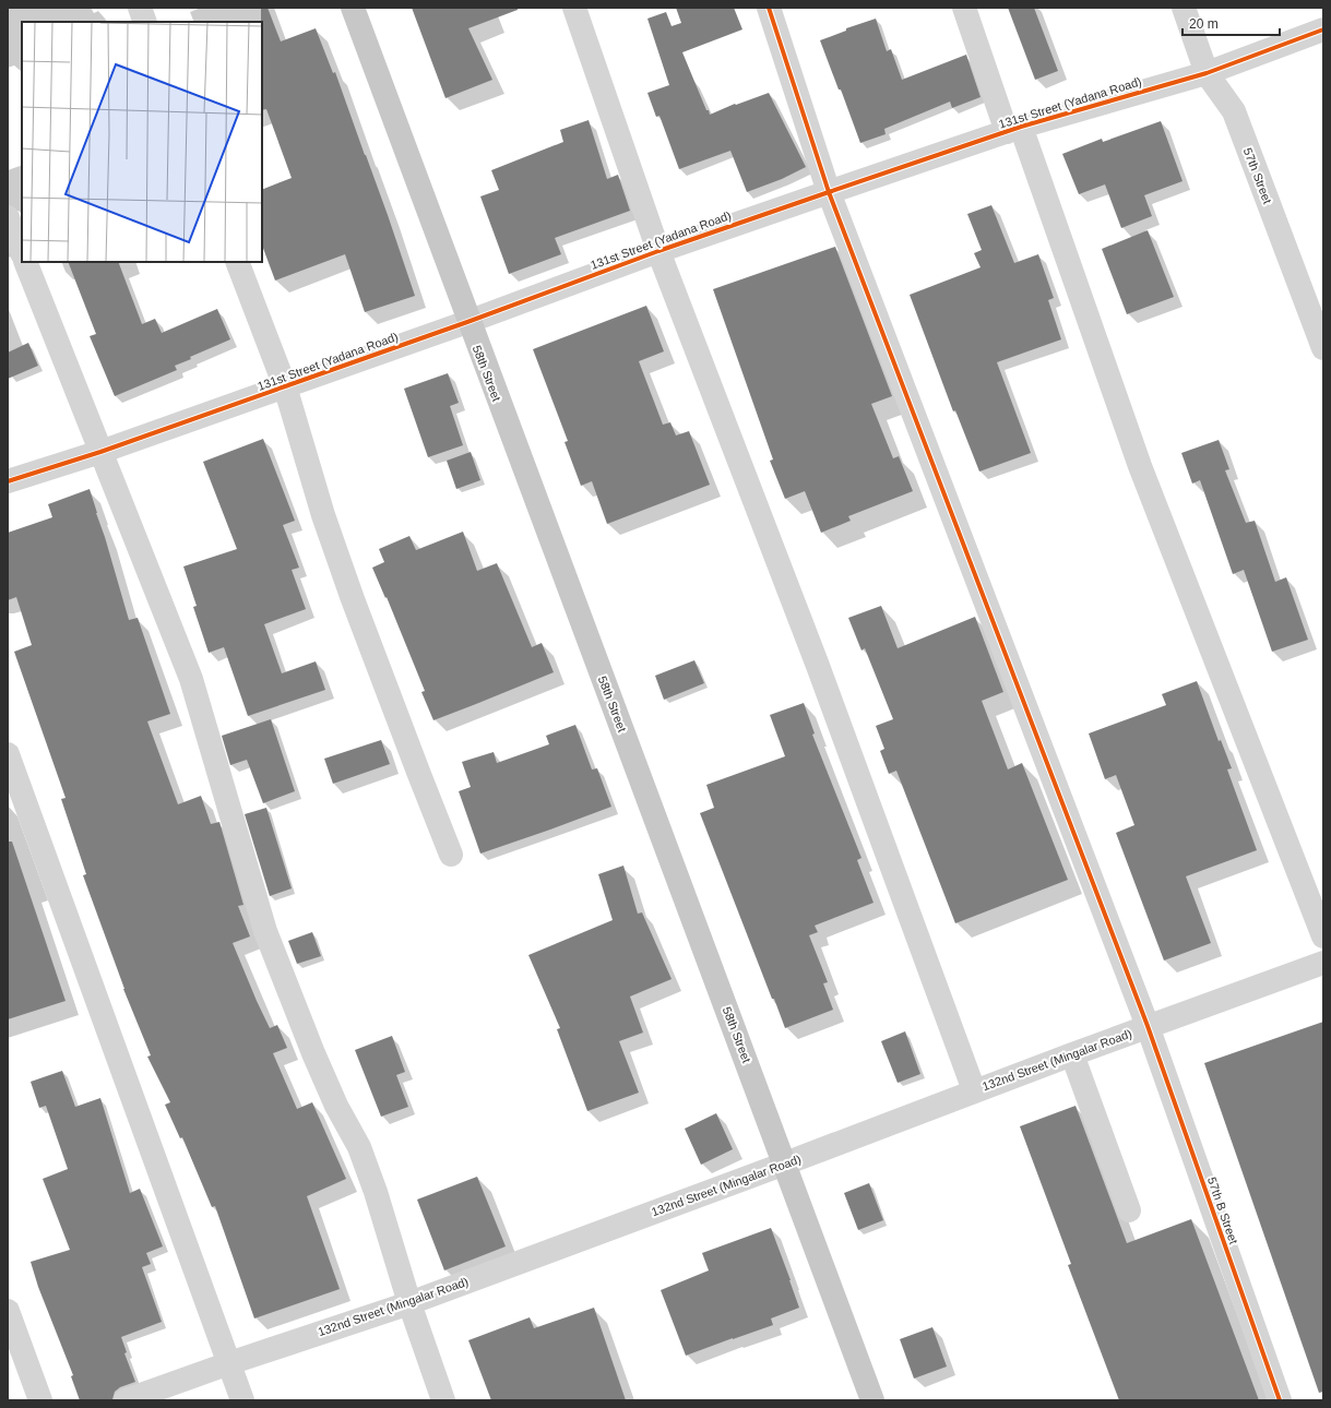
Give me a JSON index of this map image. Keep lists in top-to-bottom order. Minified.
{"streets":{"main road":["58th Street"],"street":["131st Street (Yadana Road)","57th Street","132nd Street (Mingalar Road)","57th B Street"]},"crossings":[["131st Street (Yadana Road)","57th Street"],["131st Street (Yadana Road)","58th Street"],["131st Street (Yadana Road)","57th B Street"],["58th Street","132nd Street (Mingalar Road)"],["132nd Street (Mingalar Road)","57th B Street"]],"scale_bar":"20 m"}
